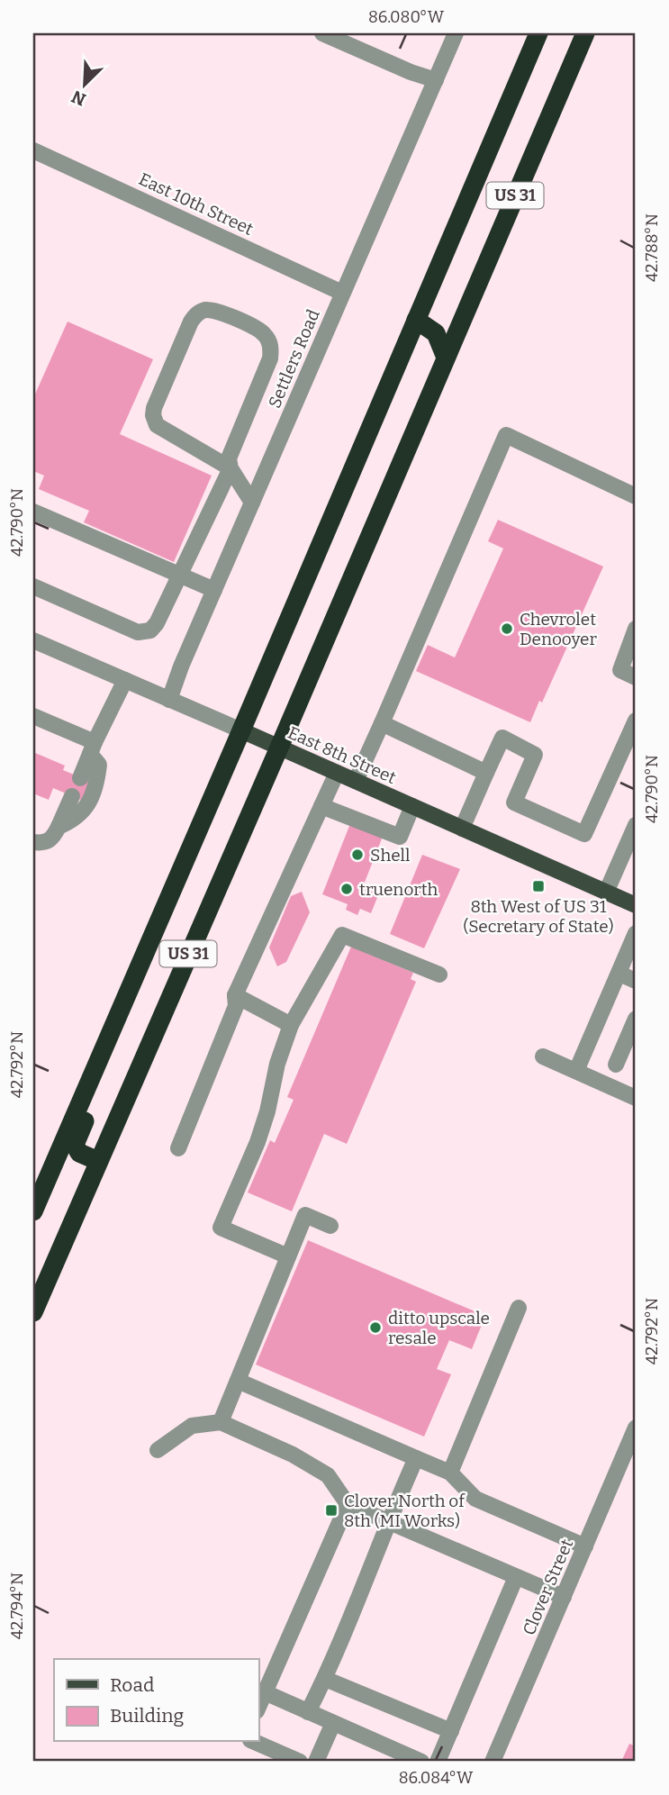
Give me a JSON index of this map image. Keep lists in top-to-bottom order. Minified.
{"streets":{"highway":["US 31"],"main road":["East 8th Street"],"street":["East 10th Street","Settlers Road","Clover Street"]},"crossings":[["US 31","East 8th Street"],["East 10th Street","Settlers Road"],["Settlers Road","East 8th Street"]],"places":{"other":["Chevrolet Denooyer","Shell","truenorth","ditto upscale resale"],"transit":["8th West of US 31 (Secretary of State)","Clover North of 8th (MI Works)"]},"legend":["Road","Building"],"north":"bottom left","coordinates":["86.080°W","42.788°N","42.790°N","42.792°N","42.794°N","86.084°W"]}
